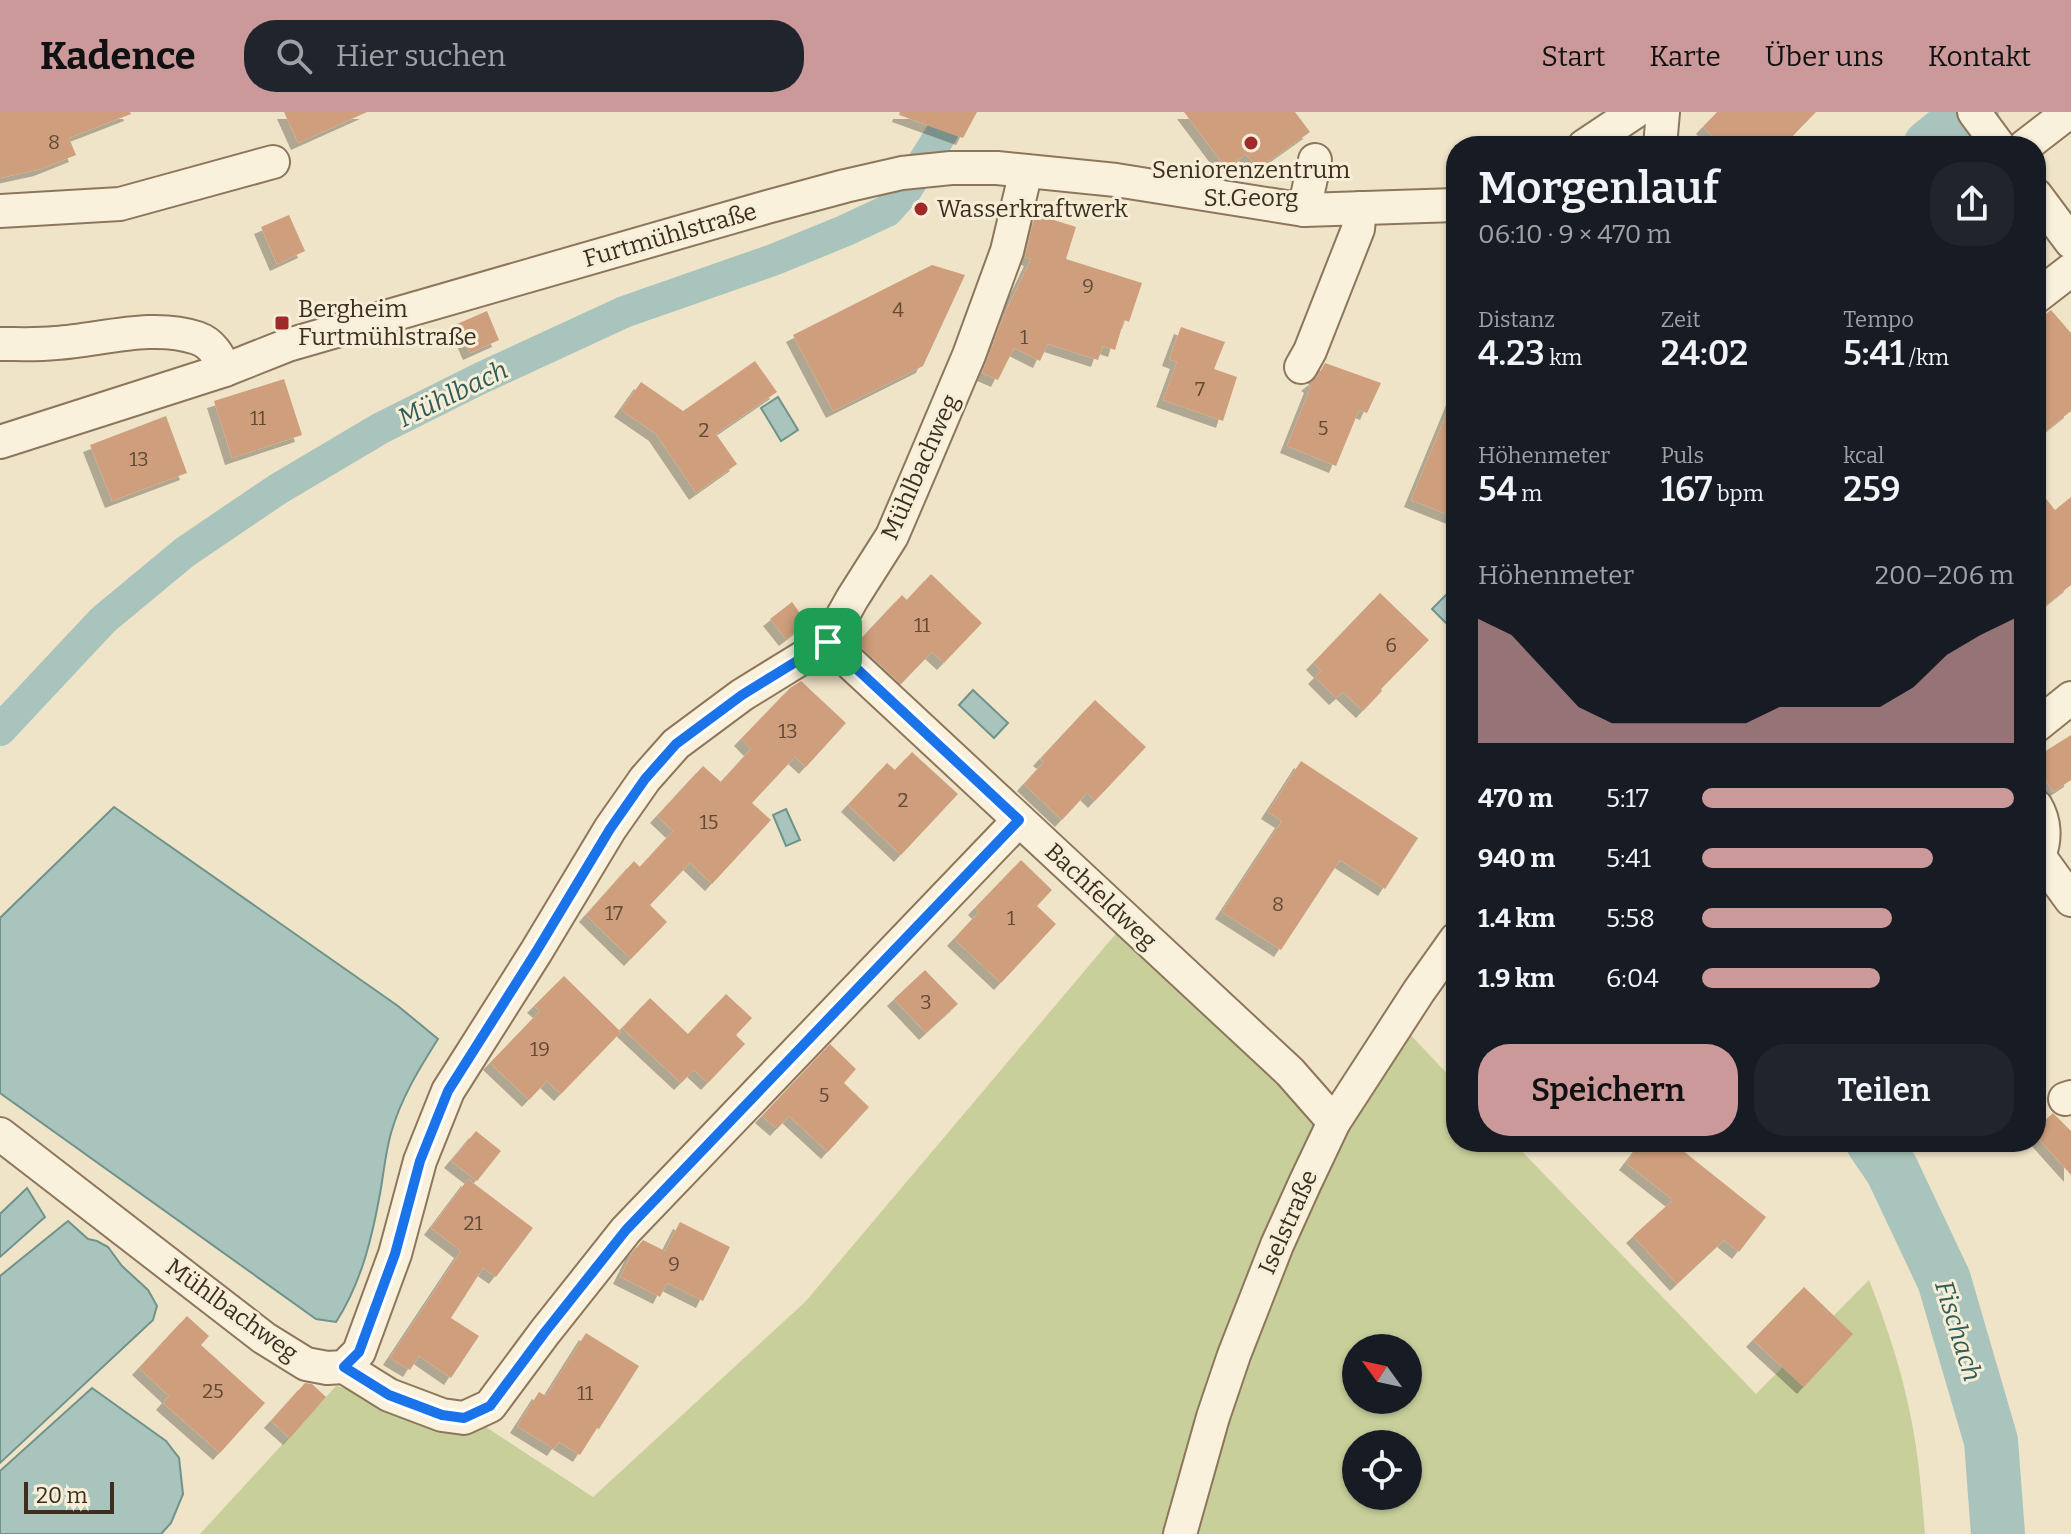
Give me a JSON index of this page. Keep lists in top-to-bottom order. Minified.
{"streets":{"street":["Furtmühlstraße","Mühlbachweg","Bachfeldweg","Iselstraße"]},"crossings":[["Furtmühlstraße","Mühlbachweg"],["Mühlbachweg","Bachfeldweg"],["Bachfeldweg","Iselstraße"]],"water":["Mühlbach","Fischach"],"places":{"other":["Seniorenzentrum St.Georg","Wasserkraftwerk"],"transit":["Bergheim Furtmühlstraße"]},"house_numbers":["8","9","4","1","7","11","5","2","13","11","6","13","2","15","8","17","1","3","19","5","21","9","25","11"],"scale_bar":"20 m","north":"top left","page":{"header":"Kadence","search":"Hier suchen","nav":["Start","Karte","Über uns","Kontakt"],"heading":["Morgenlauf","06:10 · 9 × 470 m"],"stats":[["Distanz","4.23 km"],["Zeit","24:02"],["Tempo","5:41 /km"],["Höhenmeter","54 m"],["Puls","167 bpm"],["kcal","259"]],"chart":["Höhenmeter","200–206 m"],"list":[{"name":"470 m","note":"5:17"},{"name":"940 m","note":"5:41"},{"name":"1.4 km","note":"5:58"},{"name":"1.9 km","note":"6:04"}],"buttons":["Speichern","Teilen"],"scale":"20 m"}}
